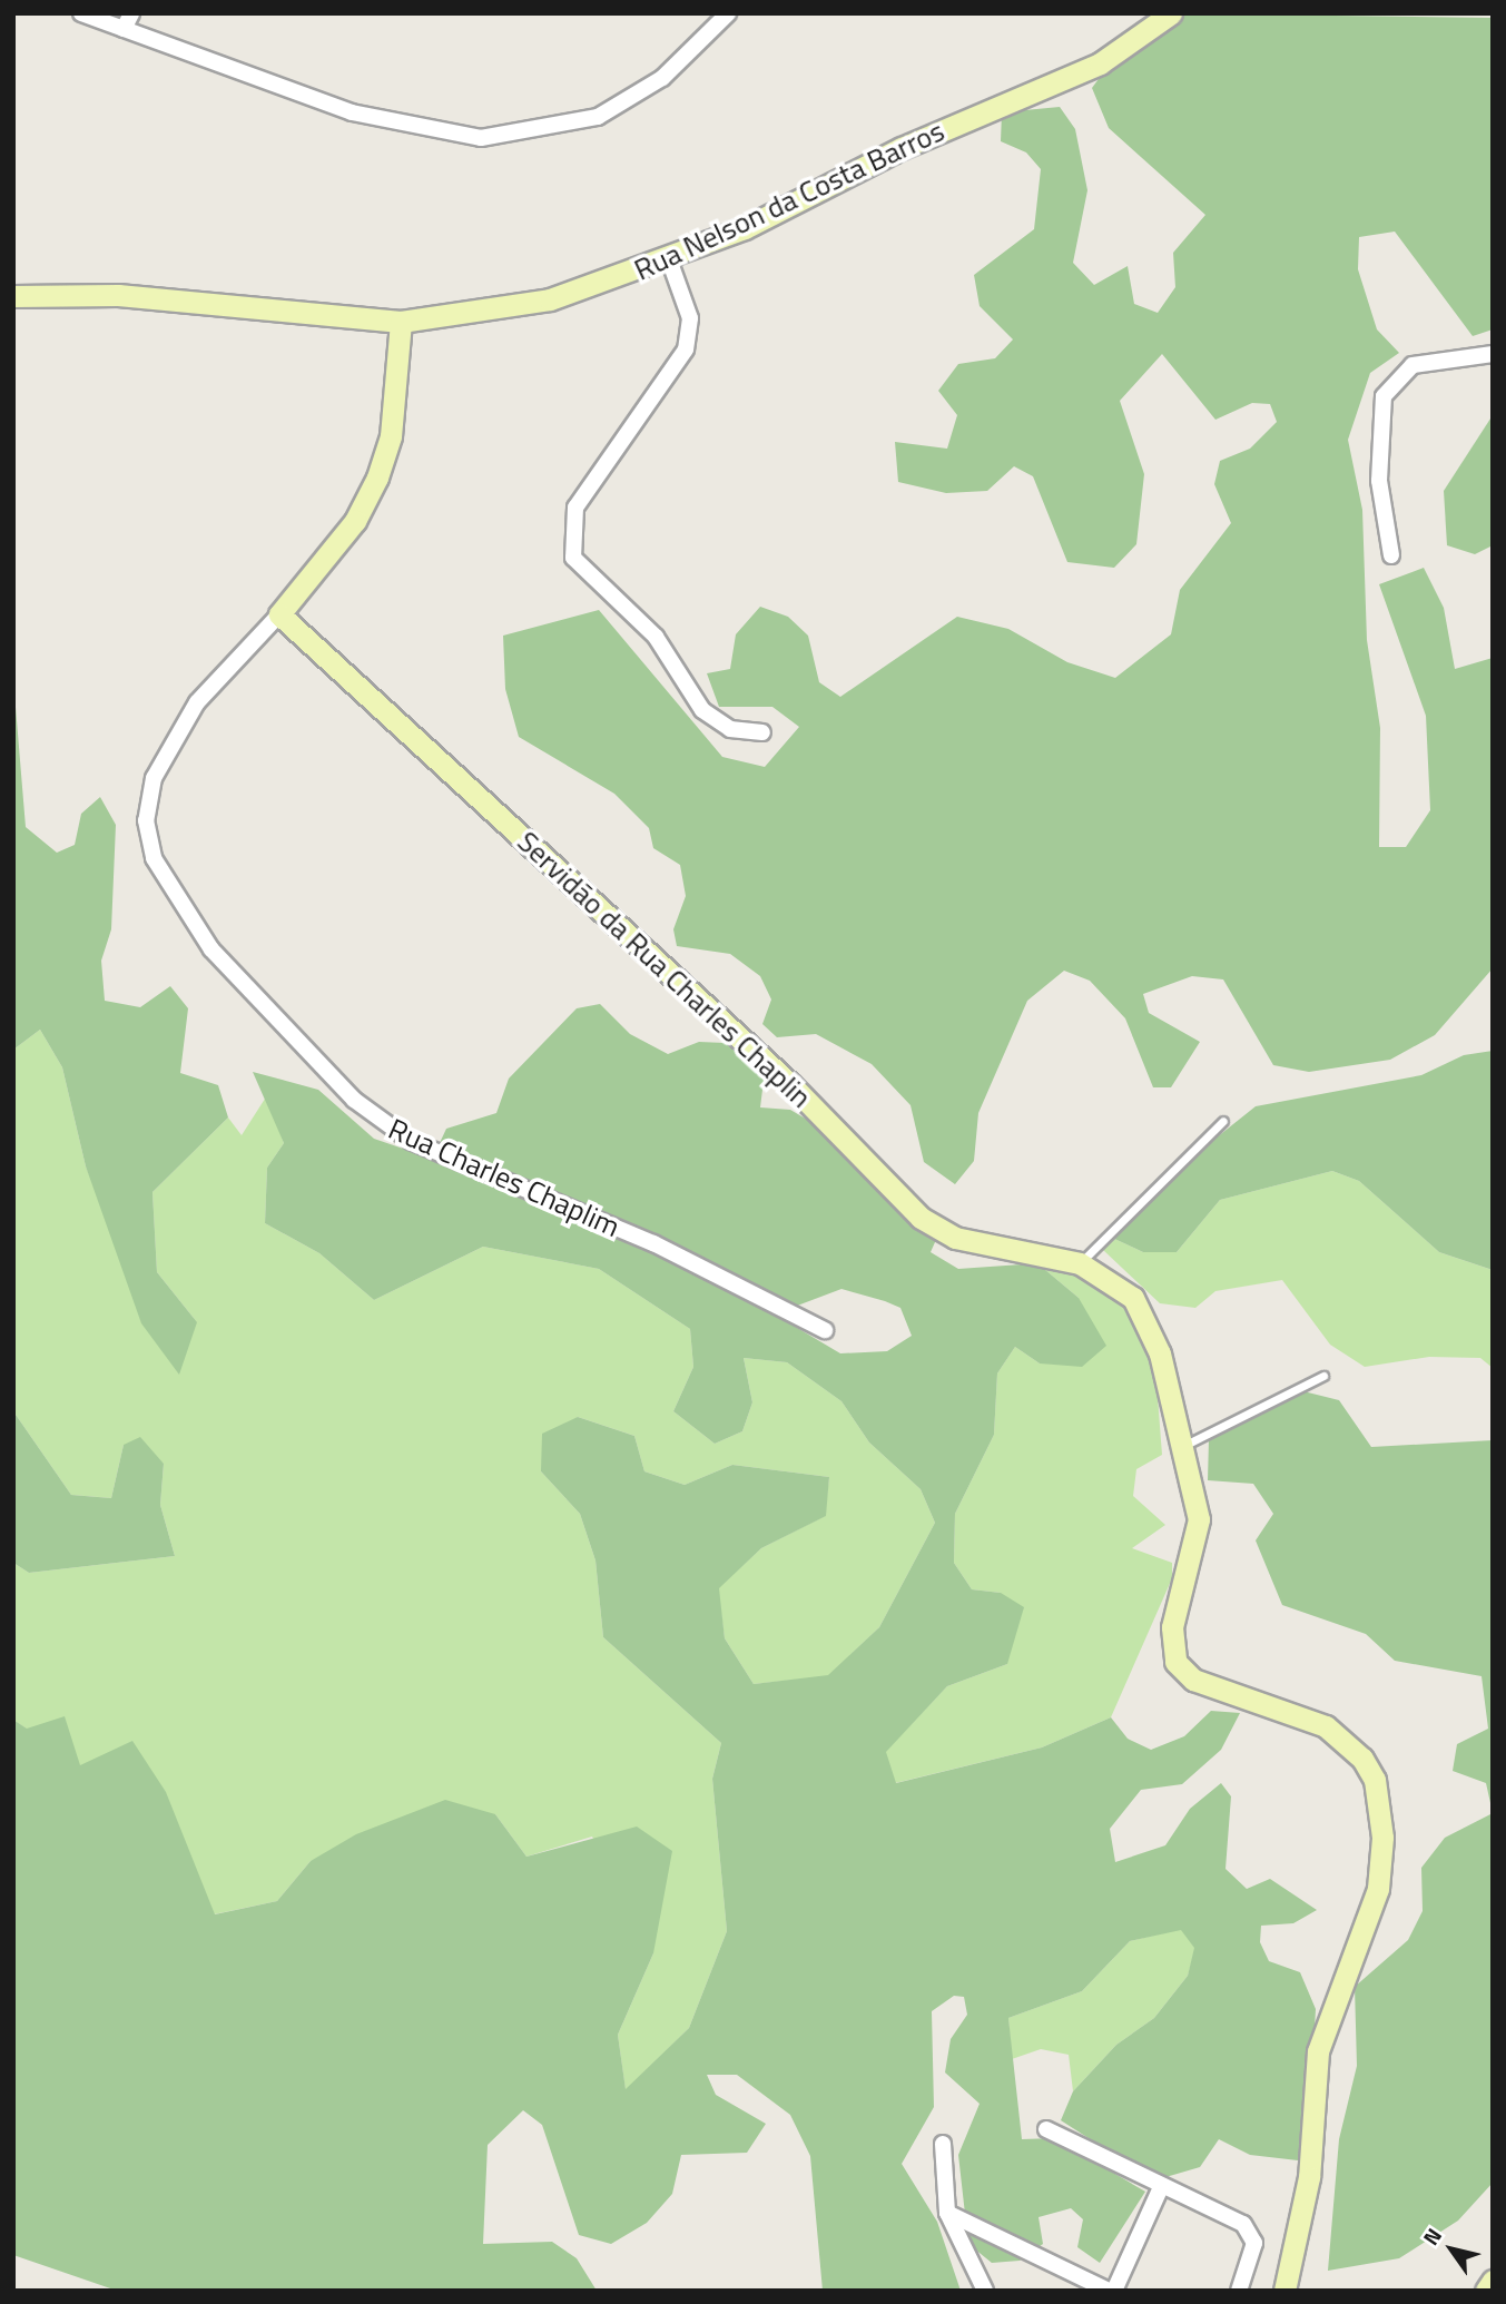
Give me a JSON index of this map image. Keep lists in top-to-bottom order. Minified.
{"streets":{"street":["Rua Nelson da Costa Barros","Servidão da Rua Charles Chaplin","Rua Charles Chaplim"]},"crossings":[["Rua Nelson da Costa Barros","Rua Charles Chaplim"],["Servidão da Rua Charles Chaplin","Rua Charles Chaplim"]],"north":"top left"}
